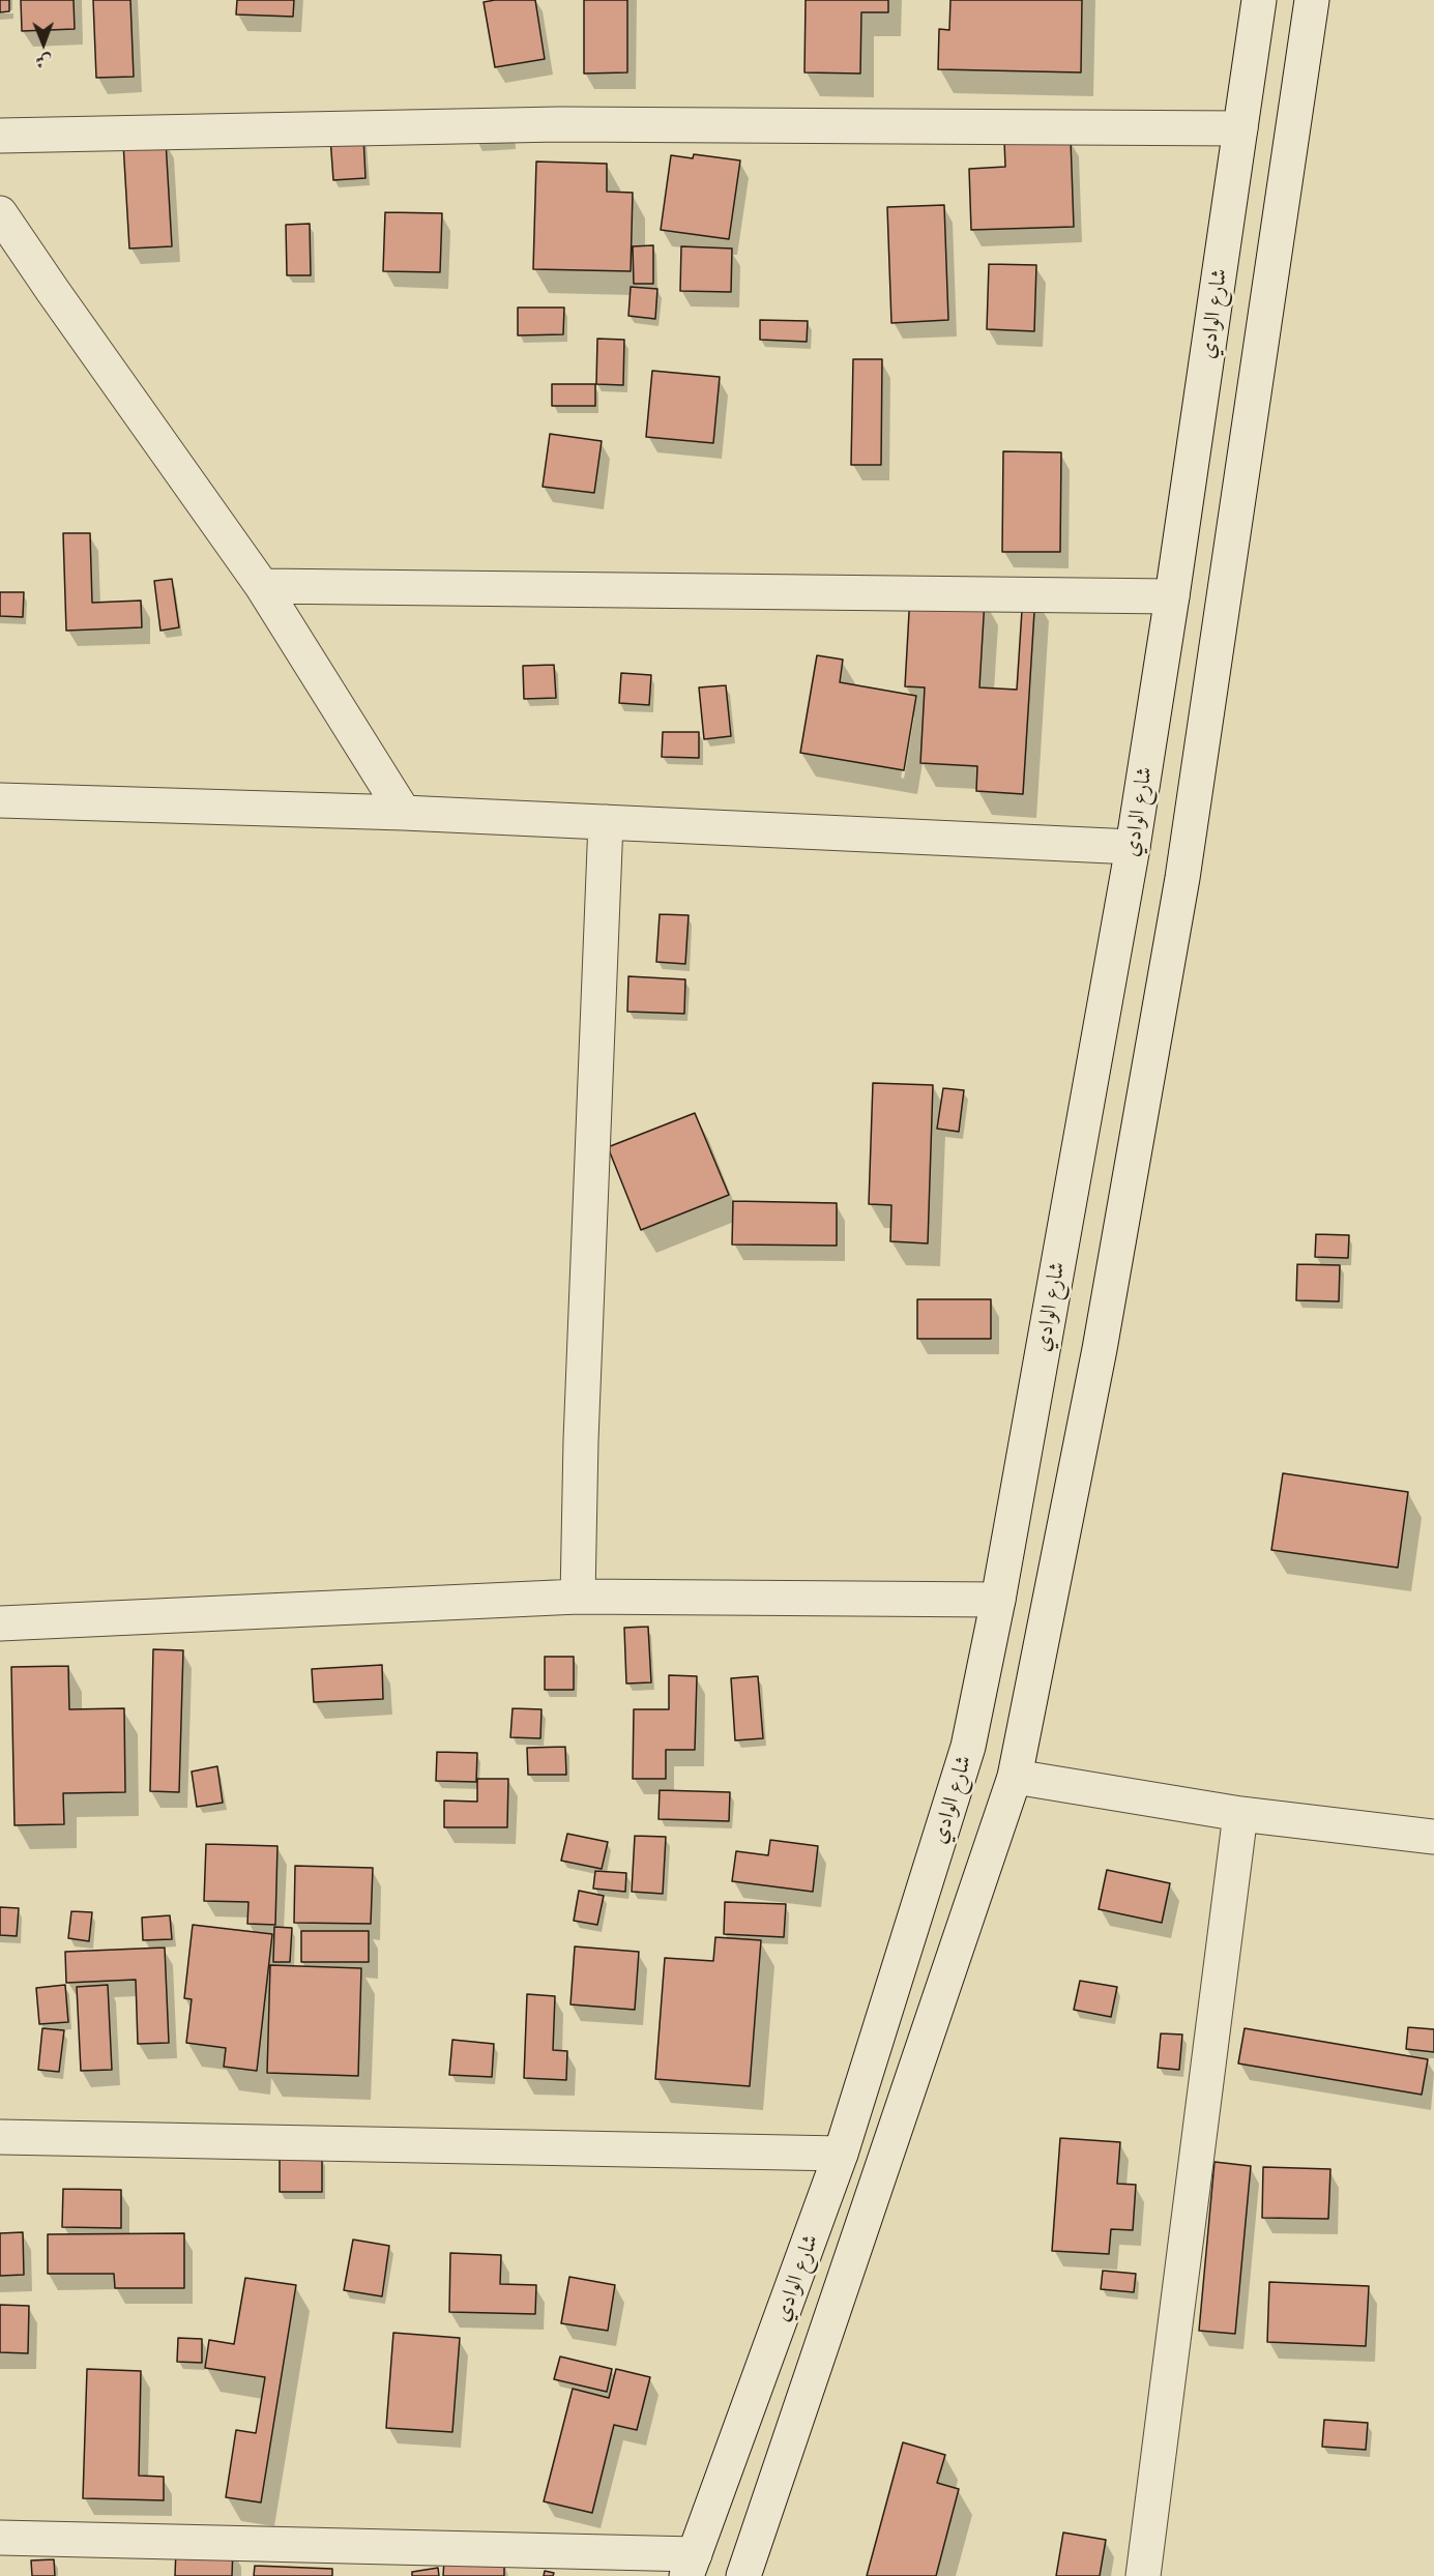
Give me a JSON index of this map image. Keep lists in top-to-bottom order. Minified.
{"streets":{"street":["شارع الوادي"]},"north":"bottom"}
